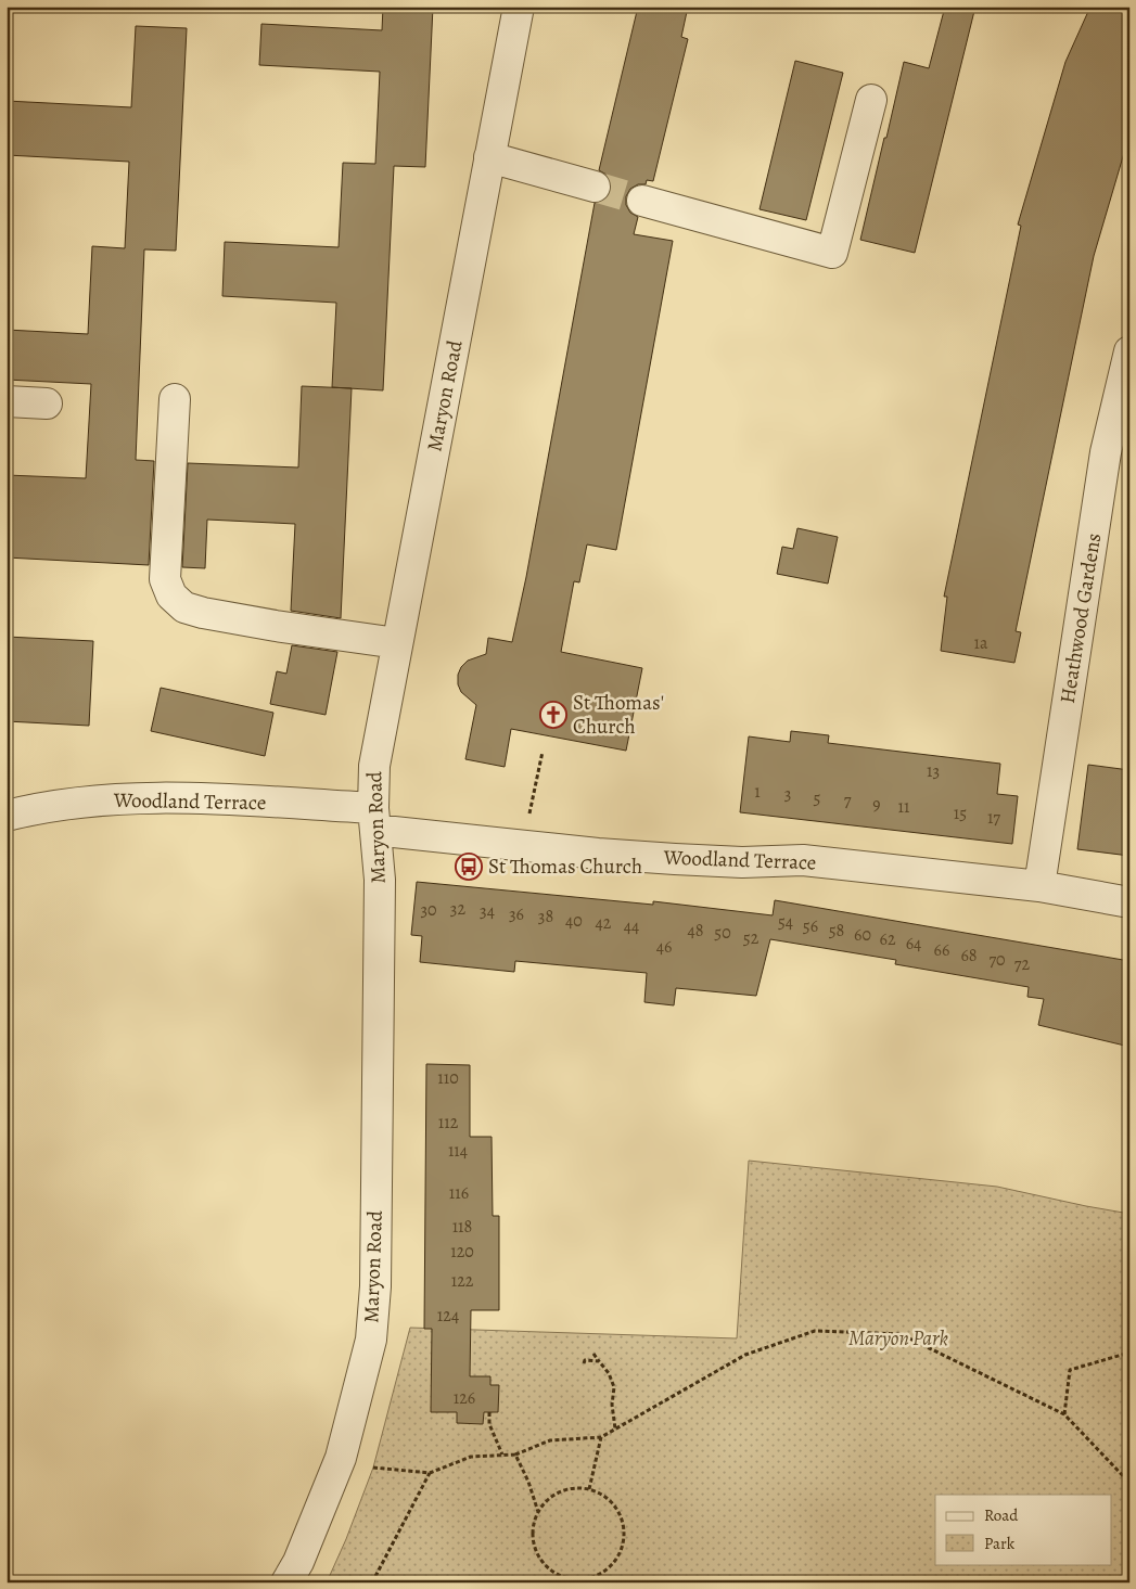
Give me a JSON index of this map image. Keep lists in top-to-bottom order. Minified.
{"streets":{"street":["Maryon Road","Heathwood Gardens","Woodland Terrace"]},"crossings":[["Maryon Road","Woodland Terrace"],["Heathwood Gardens","Woodland Terrace"]],"parks":["Maryon Park"],"places":{"church":["St Thomas' Church"],"bus stop":["St Thomas Church"]},"house_numbers":["1a","13","1","3","5","7","9","11","15","17","32","30","34","36","38","40","54","42","44","56","48","58","50","60","52","62","64","46","66","68","70","72","110","112","114","116","118","120","122","124","126"],"legend":["Road","Park"]}
